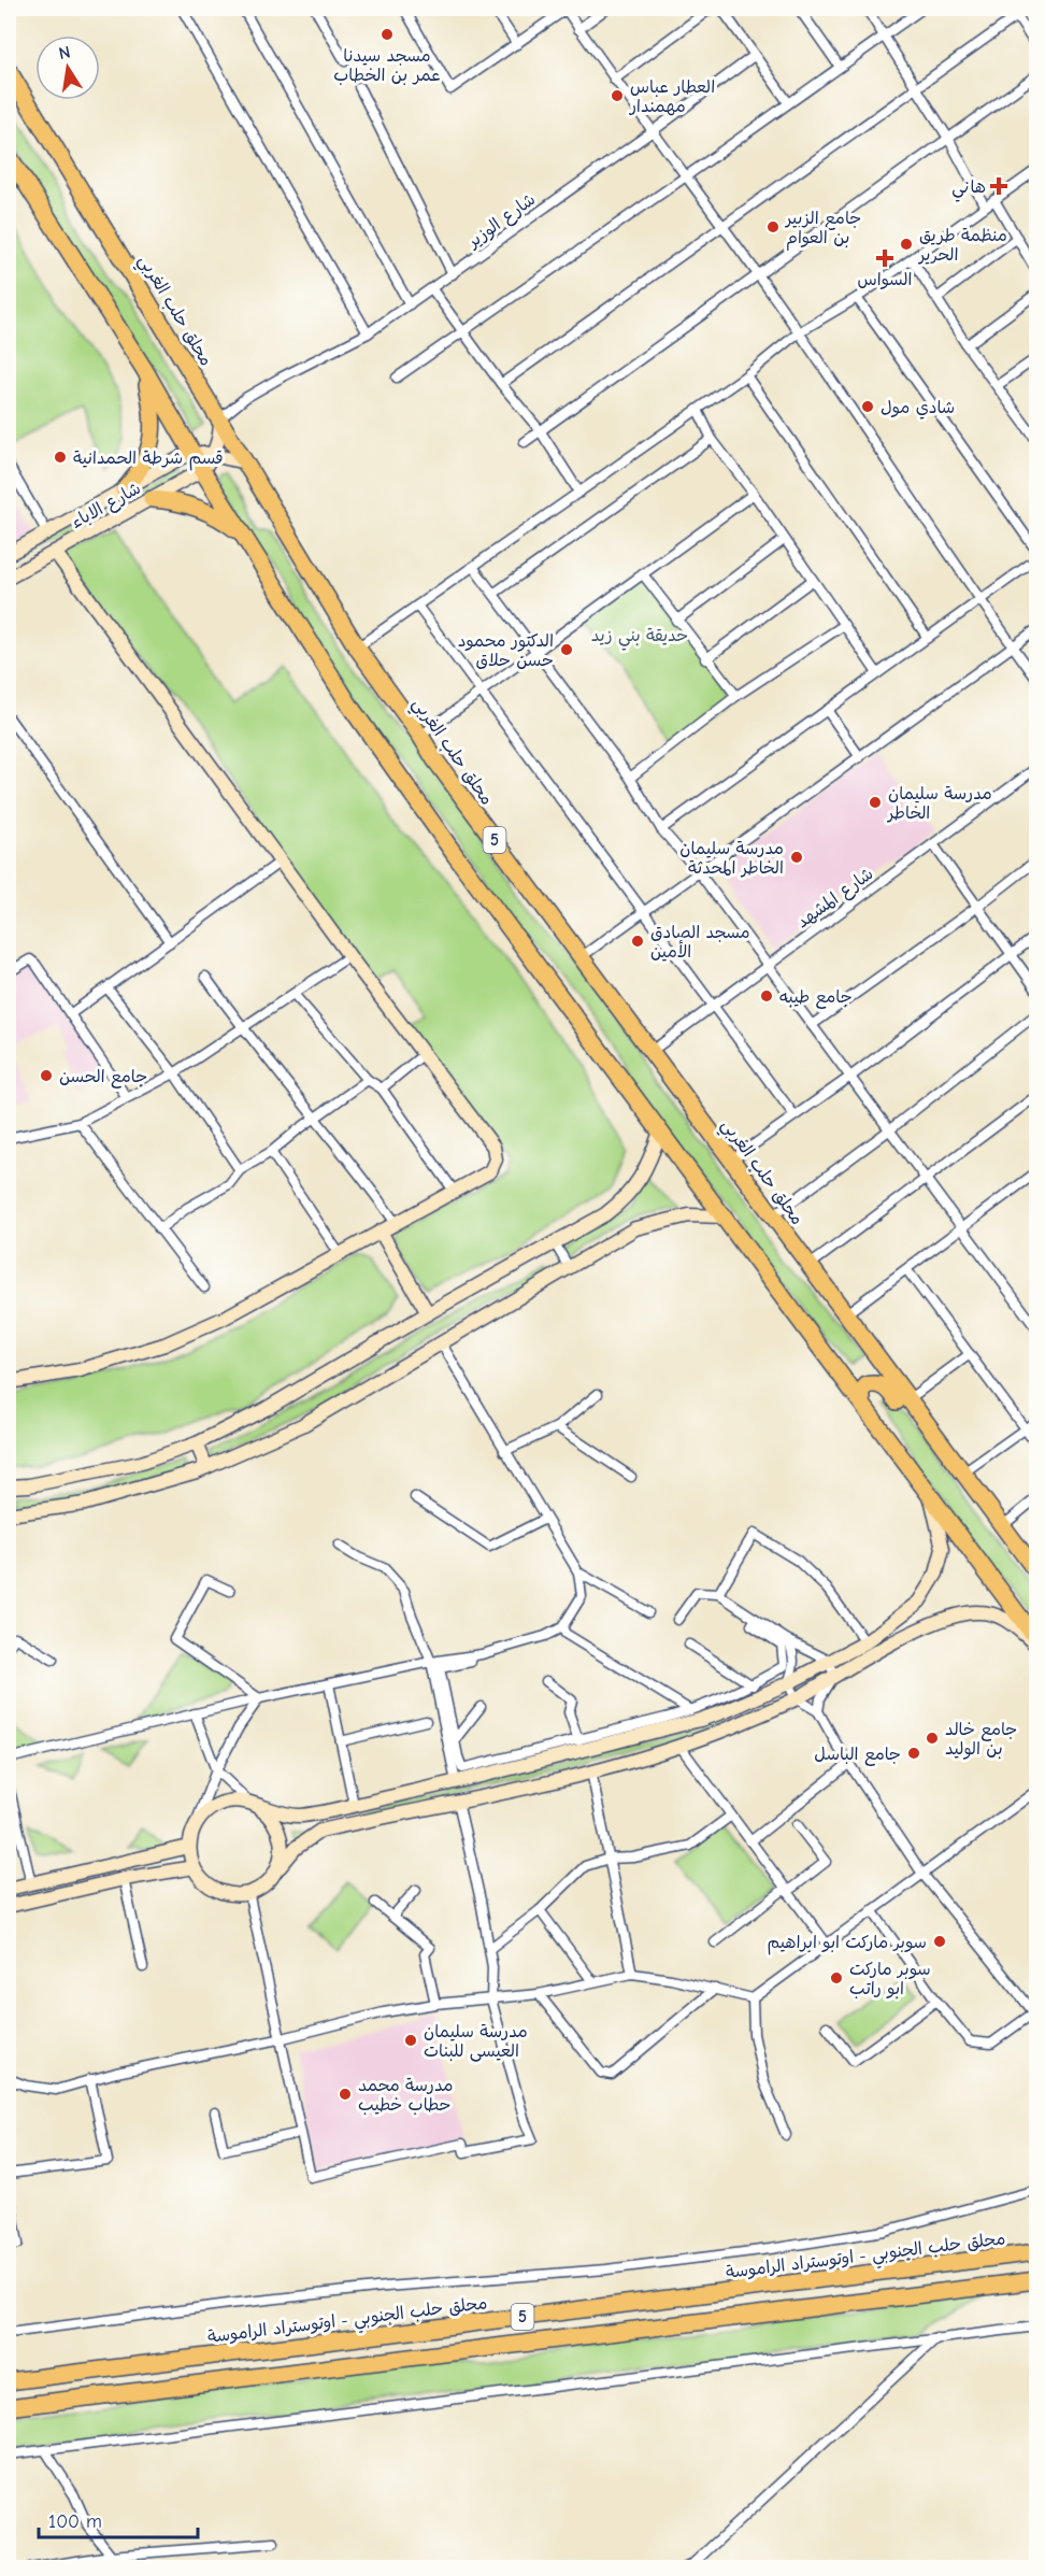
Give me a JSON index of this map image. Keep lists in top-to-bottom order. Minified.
{"streets":{"highway":["محلق حلب الغربي","5","محلق حلب الجنوبي - اوتوستراد الراموسة"],"main road":["شارع الاباء"],"street":["شارع الوزير","شارع المشهد"]},"crossings":[["شارع الوزير","محلق حلب الغربي"],["شارع الوزير","شارع الاباء"],["محلق حلب الغربي","شارع الاباء"],["محلق حلب الغربي","شارع المشهد"],["شارع الاباء","5"]],"parks":["حديقة بني زيد"],"places":{"other":["مسجد سيدنا عمر بن الخطاب","العطار عباس مهمندار","جامع الزبير بن العوام","منظمة طريق الحرير","شادي مول","قسم شرطة الحمدانية","الدكتور محمود حسن حلاق","مدرسة سليمان الخاطر","مدرسة سليمان الخاطر المحدثة","مسجد الصادق الأمين","جامع طيبه","جامع الحسن","جامع خالد بن الوليد","جامع الباسل","سوبر ماركت ابو ابراهيم","سوبر ماركت ابو راتب","مدرسة سليمان العيسى للبنات","مدرسة محمد حطاب خطيب"],"health":["هاني","السواس"]},"scale_bar":"100 m","north":"top"}
